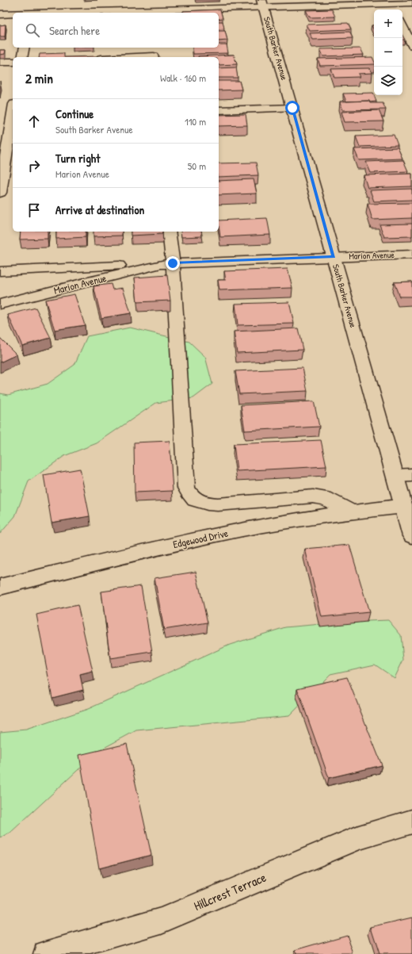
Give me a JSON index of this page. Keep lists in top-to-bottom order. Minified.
{"streets":{"street":["South Barker Avenue","Marion Avenue","Edgewood Drive","Hillcrest Terrace"]},"crossings":[["South Barker Avenue","Marion Avenue"],["South Barker Avenue","Edgewood Drive"]],"page":{"map_buttons":["+","−"],"search":"Search here","heading":["2 min","Walk · 160 m"],"list":[["Continue","South Barker Avenue","110 m"],["Turn right","Marion Avenue","50 m"],"Arrive at destination"]}}
